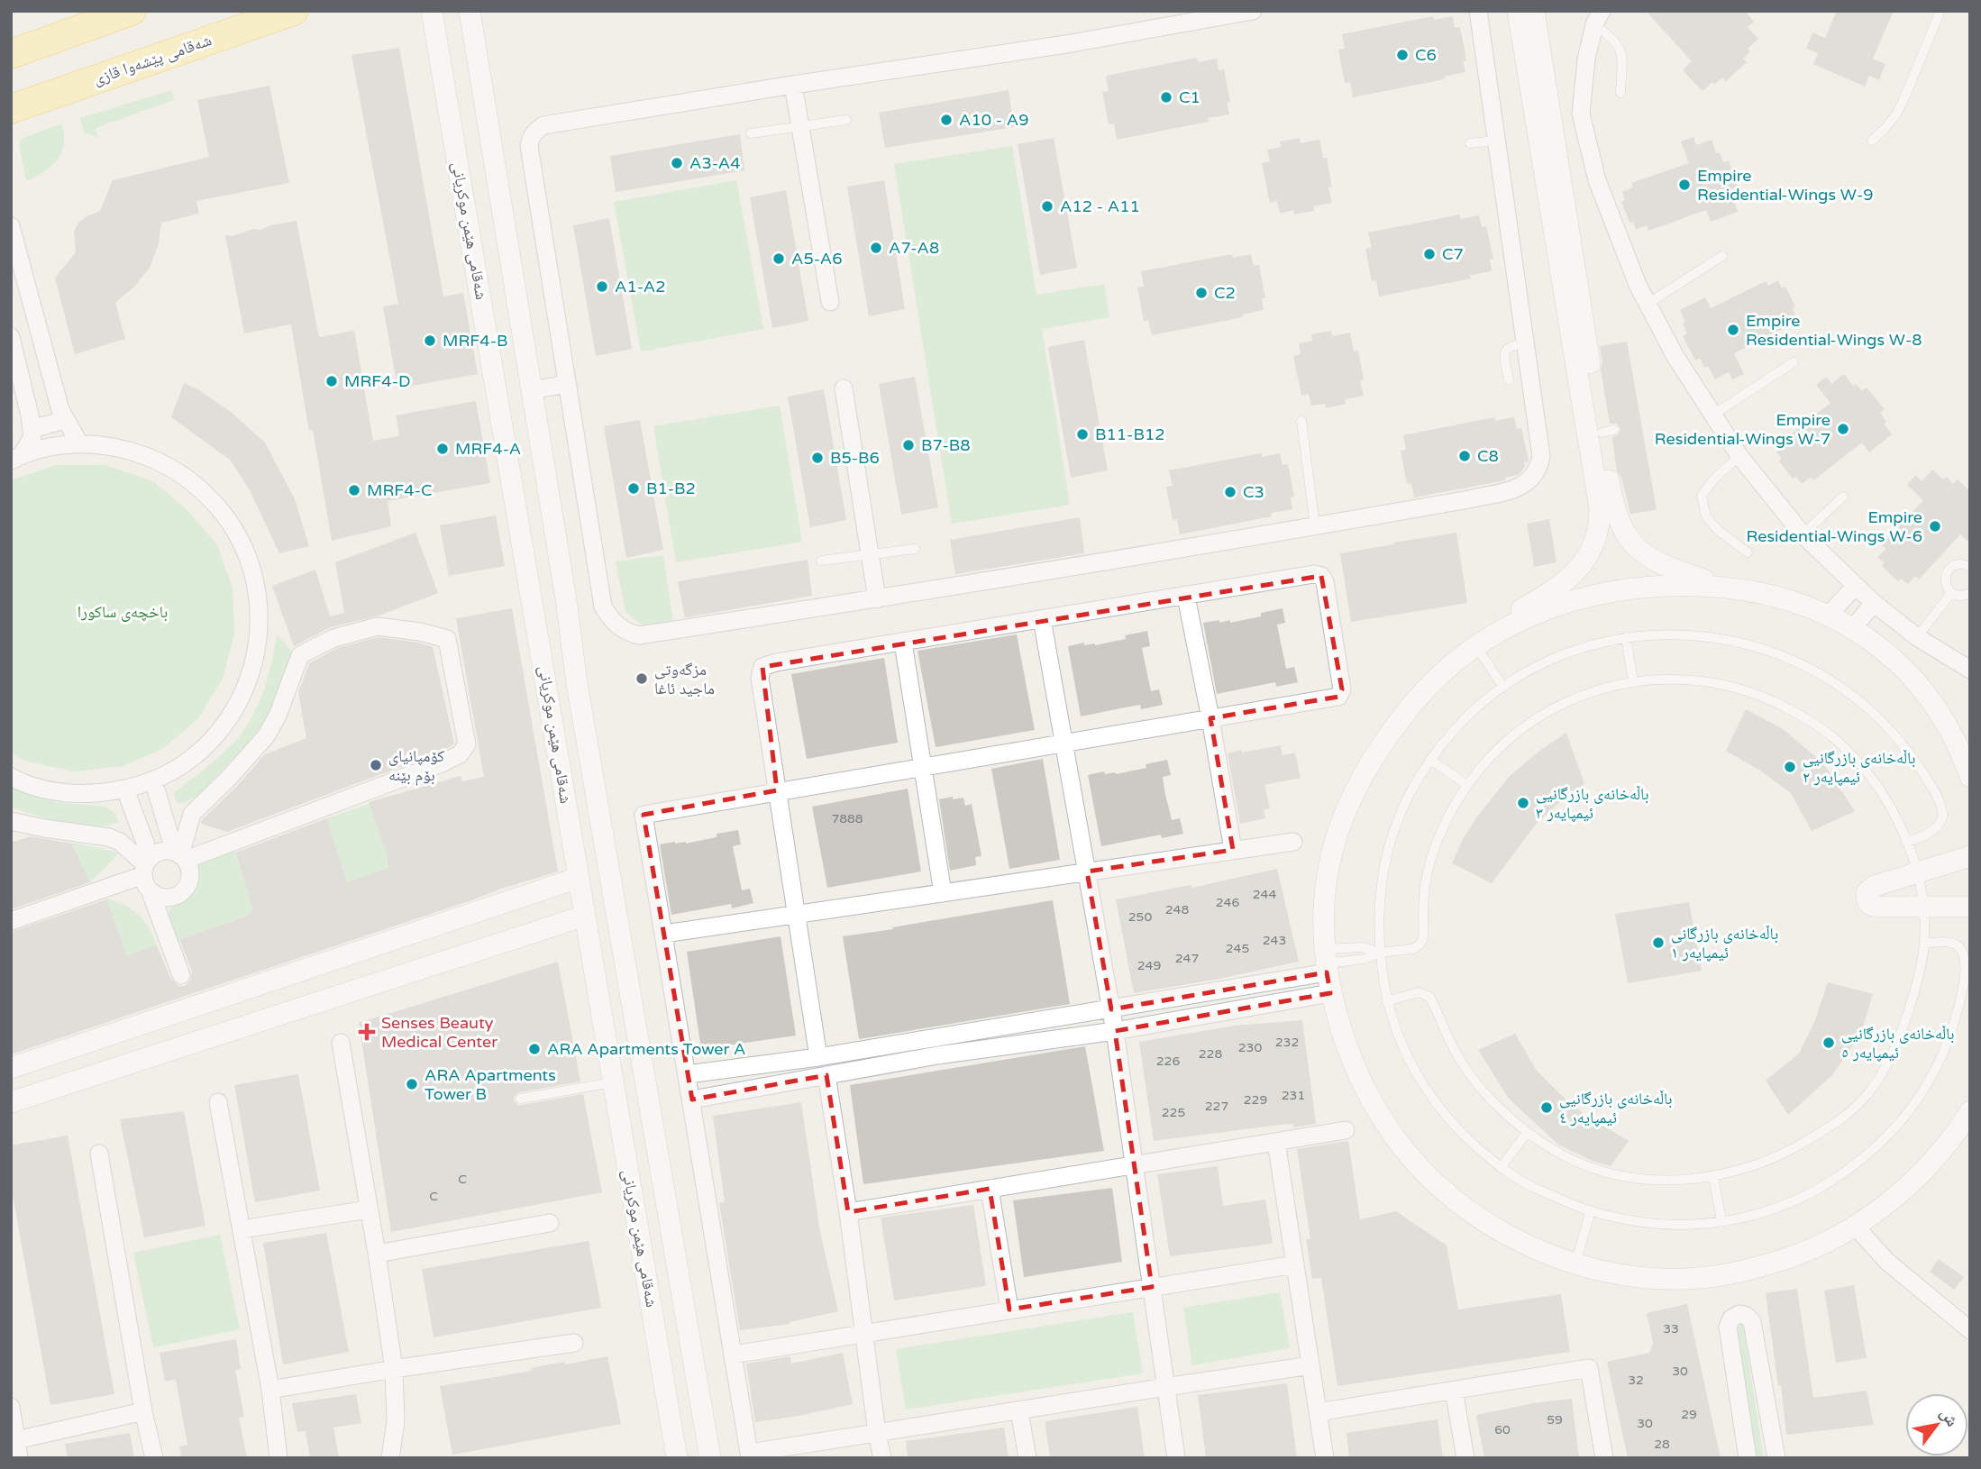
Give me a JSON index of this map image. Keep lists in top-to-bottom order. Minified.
{"streets":{"highway":["شەقامی پێشەوا قازی"],"street":["شەقامی هێمن موکریانی"]},"parks":["باخچەی ساکورا"],"places":{"other":["C6","C1","A10 - A9","A3-A4","Empire Residential-Wings W-9","A12 - A11","A7-A8","C7","A5-A6","A1-A2","C2","Empire Residential-Wings W-8","MRF4-B","MRF4-D","Empire Residential-Wings W-7","B11-B12","B7-B8","MRF4-A","C8","B5-B6","B1-B2","MRF4-C","C3","Empire Residential-Wings W-6","مزگەوتی ماجید ئاغا","کۆمپانیای بۆم بێنە","باڵەخانەی بازرگانیی ئیمپایەر ٢","باڵەخانەی بازرگانیی ئیمپایەر ٣","باڵەخانەی بازرگانی ئیمپایەر ١","باڵەخانەی بازرگانیی ئیمپایەر ٥","ARA Apartments Tower A","ARA Apartments Tower B","باڵەخانەی بازرگانیی ئیمپایەر ٤"],"health":["Senses Beauty Medical Center"]},"house_numbers":["7888","244","246","248","250","243","245","247","249","232","230","228","226","231","229","227","225","C","C","33","30","32","29","59","30","60","28"],"north":"top right"}
